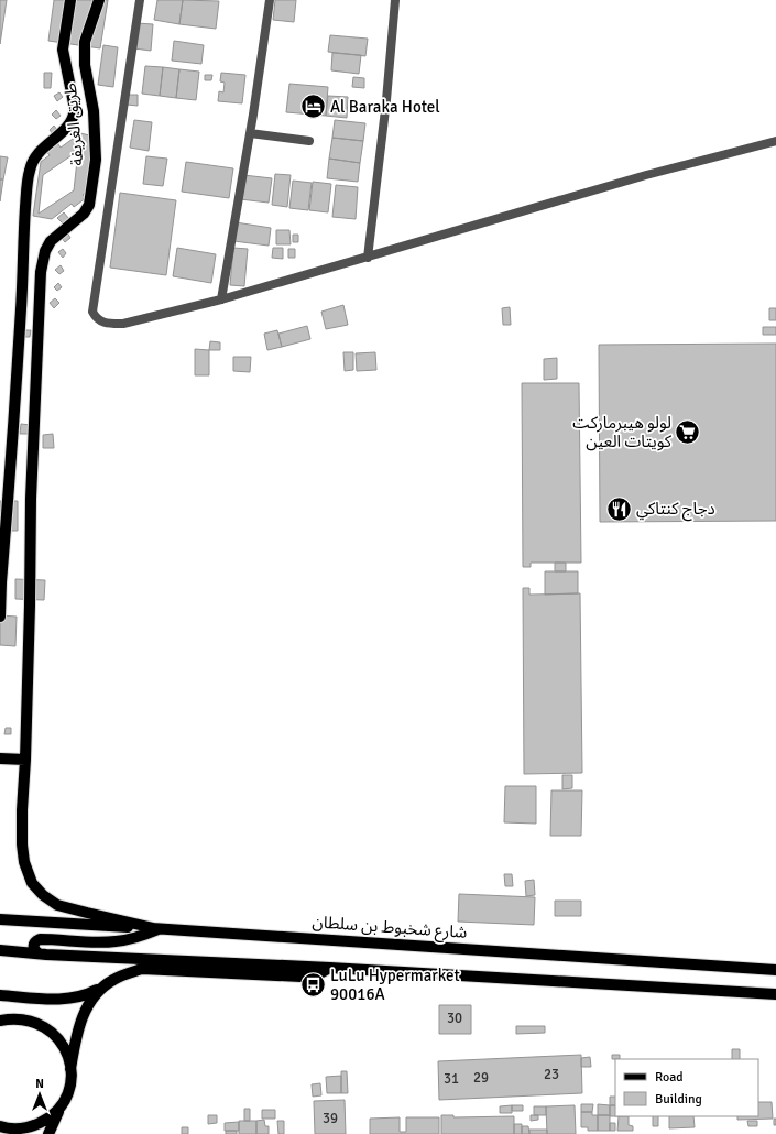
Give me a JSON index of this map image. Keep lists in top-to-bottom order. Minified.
{"streets":{"main road":["طريق الغريفة","شارع شخبوط بن سلطان"]},"crossings":[["طريق الغريفة","شارع شخبوط بن سلطان"]],"places":{"hotel":["Al Baraka Hotel"],"supermarket":["لولو هيبرماركت كويتات العين"],"restaurant":["دجاج كنتاكي"],"bus stop":["LuLu Hypermarket 90016A"]},"house_numbers":["30","23","29","31","39"],"legend":["Road","Building"],"north":"top"}
